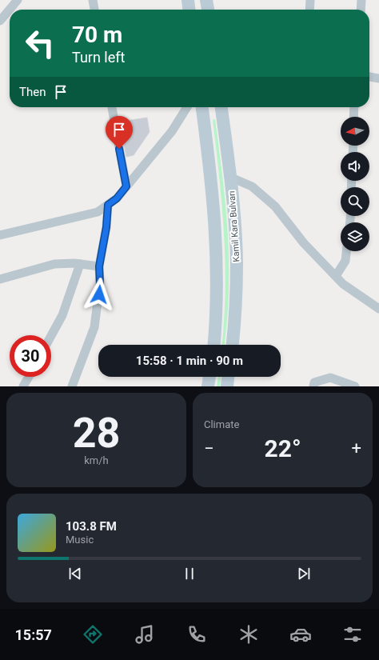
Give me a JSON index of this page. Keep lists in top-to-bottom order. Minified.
{"streets":{"main road":["Kamil Kara Bulvarı"]},"north":"left","page":{"turn":["70 m","Turn left"],"then":"Then","limit":"30","trip":"15:58 · 1 min · 90 m","tile":[["28","km/h"],"Climate"],"heat":["−","22°","+"],"song":["103.8 FM","Music"],"tabs":"15:57"}}
